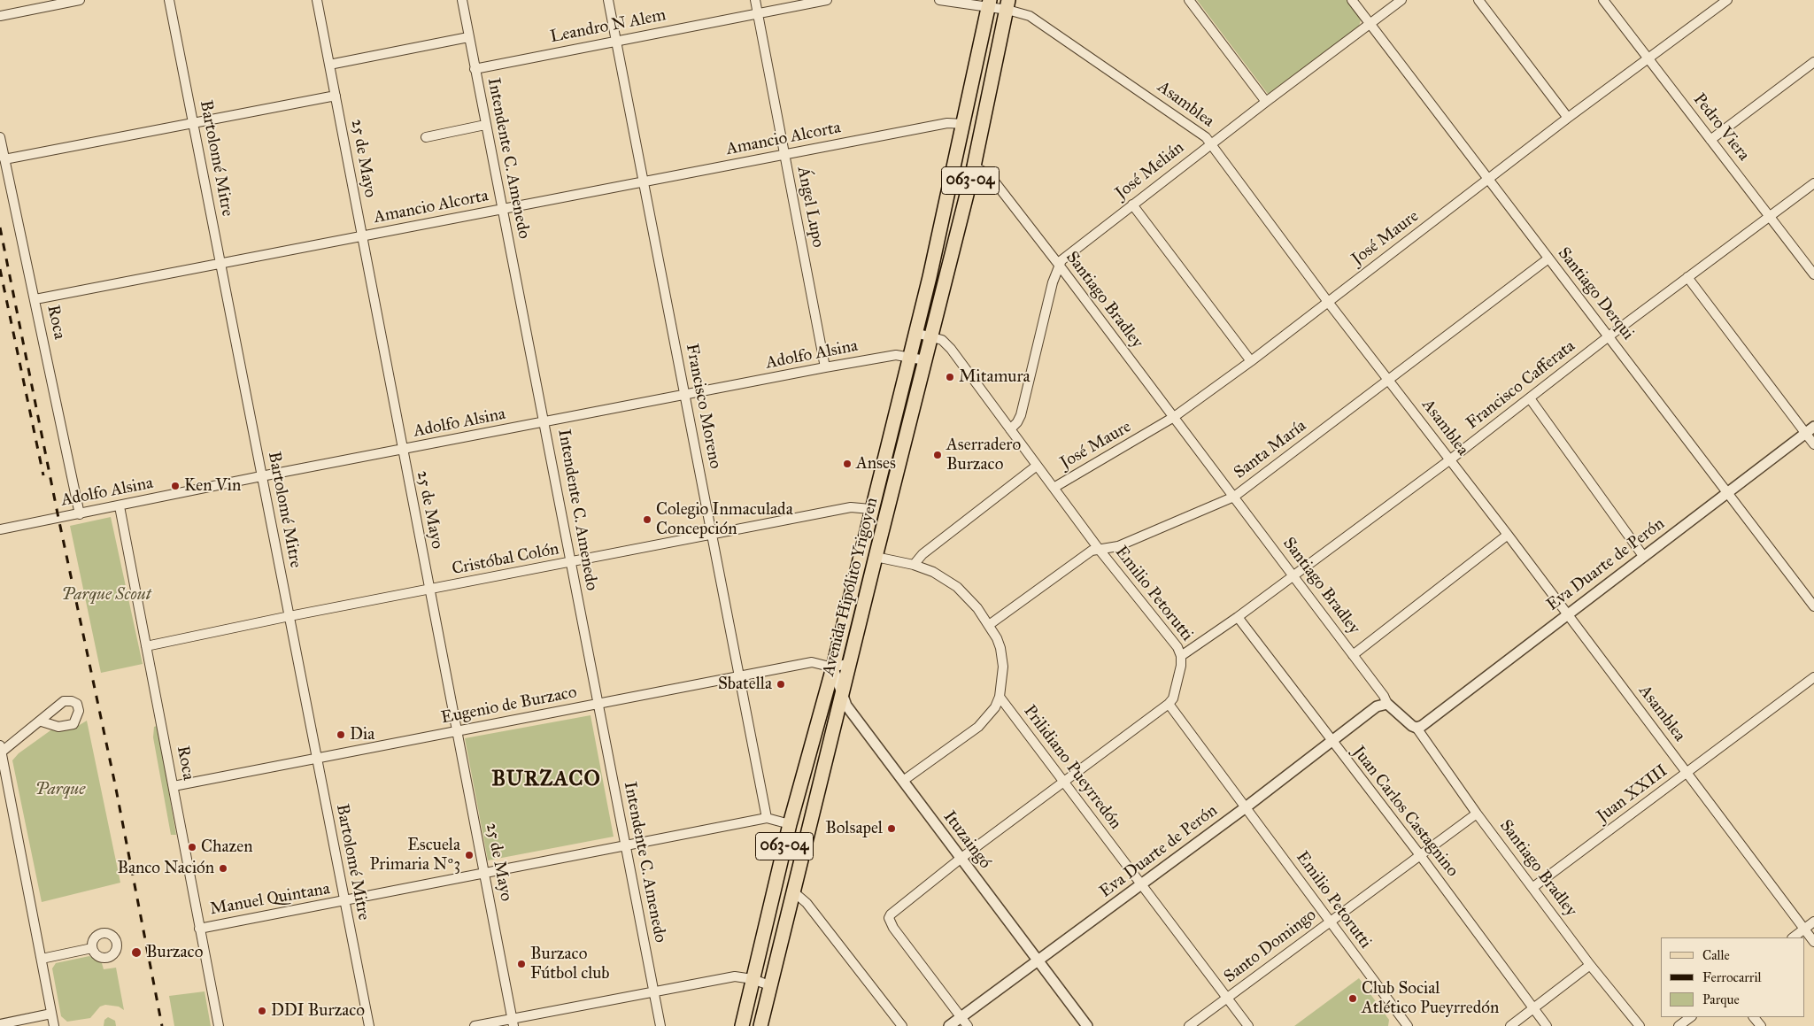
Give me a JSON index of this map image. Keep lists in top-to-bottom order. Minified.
{"streets":{"main road":["063-04","Avenida Hipólito Yrigoyen"],"street":["Leandro N Alem","Asamblea","Pedro Viera","Amancio Alcorta","Bartolomé Mitre","25 de Mayo","Intendente C. Amenedo","José Melián","Ángel Lupo","José Maure","Santiago Derqui","Santiago Bradley","Roca","Adolfo Alsina","Francisco Cafferata","Francisco Moreno","Santa María","Cristóbal Colón","Eva Duarte de Perón","Emilio Petorutti","Eugenio de Burzaco","Prilidiano Pueyrredón","Juan XXIII","Juan Carlos Castagnino","Ituzaingó","Manuel Quintana","Santo Domingo"]},"crossings":[["Leandro N Alem","Intendente C. Amenedo"],["Leandro N Alem","Ángel Lupo"],["Leandro N Alem","Francisco Moreno"],["Asamblea","José Melián"],["Asamblea","José Maure"],["Asamblea","Francisco Cafferata"],["Asamblea","Santa María"],["Asamblea","Eva Duarte de Perón"],["Asamblea","Avenida Hipólito Yrigoyen"],["Asamblea","Juan XXIII"],["Pedro Viera","José Maure"],["Pedro Viera","Francisco Cafferata"],["Amancio Alcorta","Bartolomé Mitre"],["Amancio Alcorta","25 de Mayo"],["Amancio Alcorta","Intendente C. Amenedo"],["Amancio Alcorta","Ángel Lupo"],["Amancio Alcorta","Roca"],["Amancio Alcorta","Francisco Moreno"],["Amancio Alcorta","Avenida Hipólito Yrigoyen"],["Bartolomé Mitre","Adolfo Alsina"],["Bartolomé Mitre","Cristóbal Colón"],["Bartolomé Mitre","Eugenio de Burzaco"],["Bartolomé Mitre","Manuel Quintana"],["25 de Mayo","Adolfo Alsina"],["25 de Mayo","Cristóbal Colón"],["25 de Mayo","Eugenio de Burzaco"],["25 de Mayo","Manuel Quintana"],["Intendente C. Amenedo","Adolfo Alsina"],["Intendente C. Amenedo","Cristóbal Colón"],["Intendente C. Amenedo","Eugenio de Burzaco"],["Intendente C. Amenedo","Manuel Quintana"],["José Melián","Santiago Derqui"],["José Melián","Santiago Bradley"],["Ángel Lupo","Adolfo Alsina"],["José Maure","Santiago Derqui"],["José Maure","Santiago Bradley"],["José Maure","Emilio Petorutti"],["Santiago Derqui","Francisco Cafferata"],["Santiago Derqui","Santa María"],["Santiago Derqui","Eva Duarte de Perón"],["Santiago Bradley","Francisco Cafferata"],["Santiago Bradley","Santa María"],["Santiago Bradley","Eva Duarte de Perón"],["Santiago Bradley","Avenida Hipólito Yrigoyen"],["Santiago Bradley","Juan XXIII"],["Santiago Bradley","Santo Domingo"],["Roca","Adolfo Alsina"],["Roca","Cristóbal Colón"],["Roca","Eugenio de Burzaco"],["Roca","Manuel Quintana"],["Adolfo Alsina","Francisco Moreno"],["Adolfo Alsina","Avenida Hipólito Yrigoyen"],["Francisco Cafferata","Emilio Petorutti"],["Francisco Cafferata","Juan Carlos Castagnino"],["Francisco Moreno","Cristóbal Colón"],["Francisco Moreno","Eugenio de Burzaco"],["Francisco Moreno","Manuel Quintana"],["Santa María","Emilio Petorutti"],["Cristóbal Colón","Avenida Hipólito Yrigoyen"],["Eva Duarte de Perón","Emilio Petorutti"],["Eva Duarte de Perón","Prilidiano Pueyrredón"],["Eva Duarte de Perón","Juan Carlos Castagnino"],["Eva Duarte de Perón","Ituzaingó"],["Avenida Hipólito Yrigoyen","Emilio Petorutti"],["Avenida Hipólito Yrigoyen","Eugenio de Burzaco"],["Avenida Hipólito Yrigoyen","Ituzaingó"],["Avenida Hipólito Yrigoyen","Manuel Quintana"],["Emilio Petorutti","Santo Domingo"],["Eugenio de Burzaco","Ituzaingó"],["Prilidiano Pueyrredón","Santo Domingo"],["Juan Carlos Castagnino","Santo Domingo"]],"districts":["BURZACO"],"parks":["Parque Scout","Parque"],"places":["Mitamura","Aserradero Burzaco","Anses","Ken Vin","Colegio Inmaculada Concepción","Sbatella","Dia","Bolsapel","Chazen","Escuela Primaria Nº3","Banco Nación","Burzaco","Burzaco Fútbol club","Club Social Atlético Pueyrredón","DDI Burzaco"],"legend":["Calle","Ferrocarril","Parque"]}
